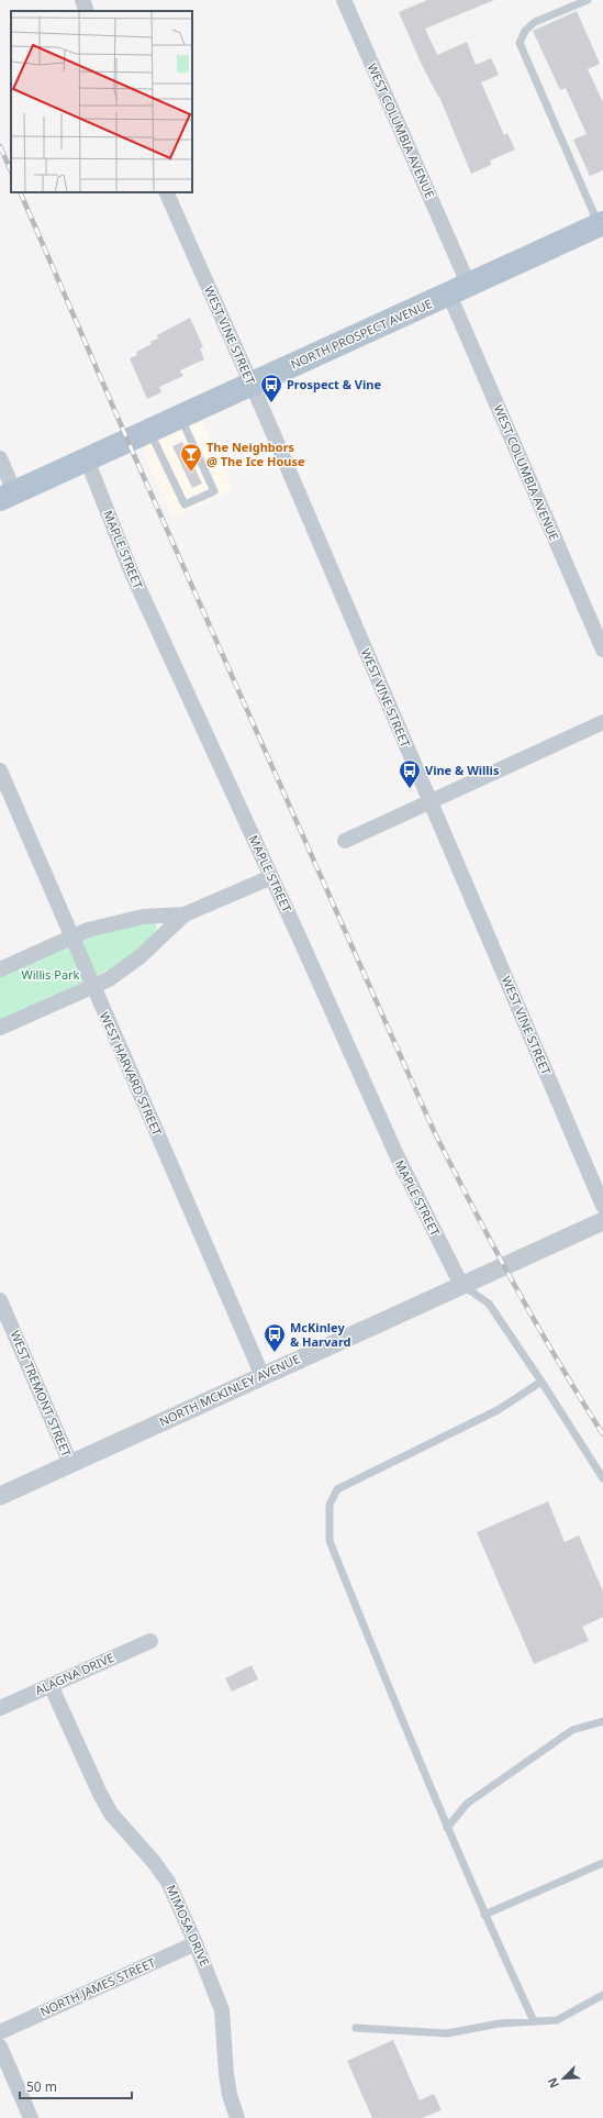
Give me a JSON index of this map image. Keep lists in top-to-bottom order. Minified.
{"streets":{"main road":["NORTH PROSPECT AVENUE"],"street":["WEST COLUMBIA AVENUE","WEST VINE STREET","MAPLE STREET","WEST HARVARD STREET","NORTH MCKINLEY AVENUE","WEST TREMONT STREET","ALAGNA DRIVE","MIMOSA DRIVE","NORTH JAMES STREET"]},"crossings":[["WEST COLUMBIA AVENUE","NORTH PROSPECT AVENUE"],["NORTH PROSPECT AVENUE","WEST VINE STREET"],["NORTH PROSPECT AVENUE","MAPLE STREET"],["MAPLE STREET","NORTH MCKINLEY AVENUE"],["WEST HARVARD STREET","NORTH MCKINLEY AVENUE"],["NORTH MCKINLEY AVENUE","WEST TREMONT STREET"],["ALAGNA DRIVE","MIMOSA DRIVE"],["MIMOSA DRIVE","NORTH JAMES STREET"]],"parks":["Willis Park"],"places":{"bus stop":["Prospect & Vine","Vine & Willis","McKinley & Harvard"],"bar":["The Neighbors @ The Ice House"]},"scale_bar":"50 m","north":"bottom left"}
